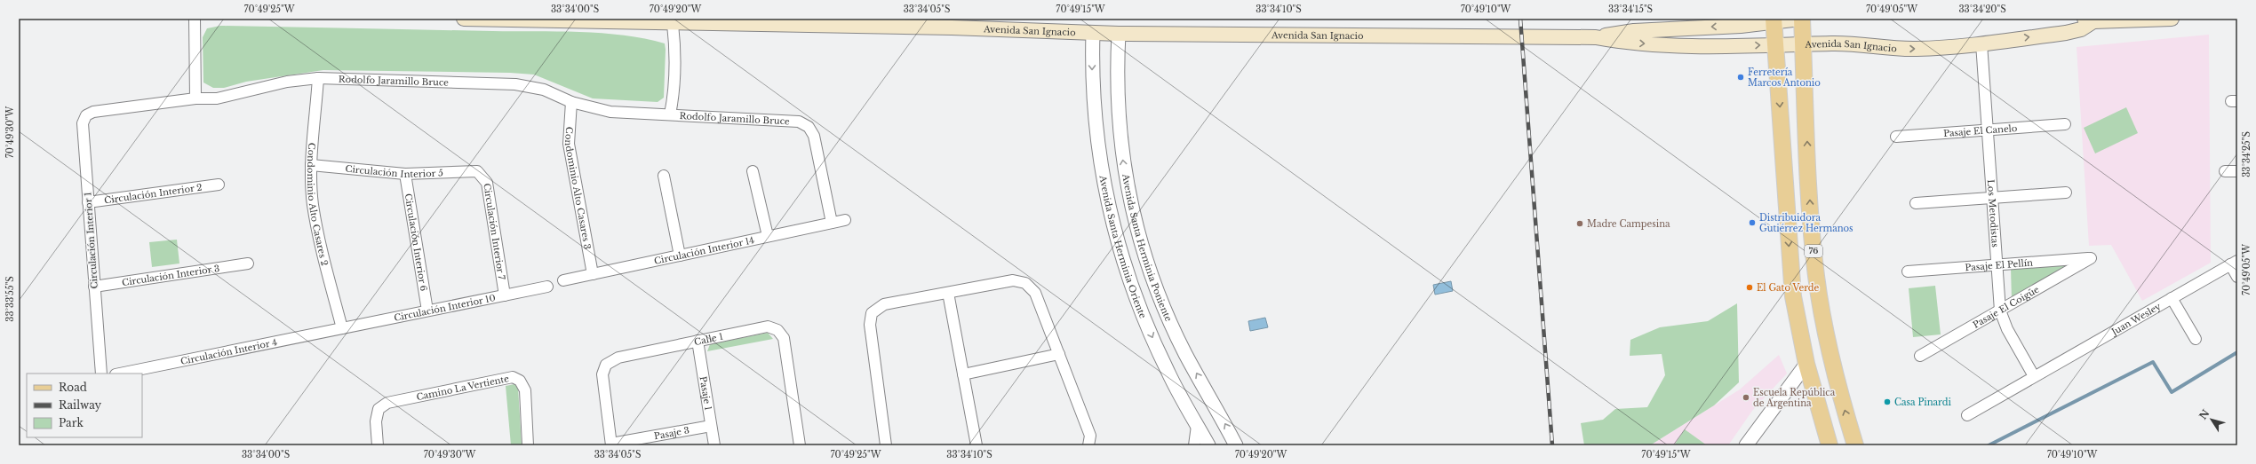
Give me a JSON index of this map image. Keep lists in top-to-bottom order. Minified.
{"streets":{"main road":["Avenida San Ignacio","76"],"street":["Rodolfo Jaramillo Bruce","Pasaje El Canelo","Circulación Interior 5","Condominio Alto Casares 3","Circulación Interior 2","Condominio Alto Casares 2","Los Metodistas","Circulación Interior 7","Circulación Interior 1","Circulación Interior 6","Avenida Santa Herminia Oriente","Avenida Santa Herminia Poniente","Circulación Interior 14","Pasaje El Pellín","Circulación Interior 3","Circulación Interior 10","Pasaje El Coigüe","Juan Wesley","Calle 1","Circulación Interior 4","Camino La Vertiente","Pasaje 1","Pasaje 3"]},"crossings":[["Avenida San Ignacio","Rodolfo Jaramillo Bruce"],["Avenida San Ignacio","Los Metodistas"],["Avenida San Ignacio","Avenida Santa Herminia Oriente"],["Avenida San Ignacio","Avenida Santa Herminia Poniente"],["Avenida San Ignacio","76"],["Rodolfo Jaramillo Bruce","Condominio Alto Casares 3"],["Rodolfo Jaramillo Bruce","Condominio Alto Casares 2"],["Rodolfo Jaramillo Bruce","Circulación Interior 1"],["Rodolfo Jaramillo Bruce","Circulación Interior 14"],["Pasaje El Canelo","Los Metodistas"],["Circulación Interior 5","Condominio Alto Casares 2"],["Circulación Interior 5","Circulación Interior 7"],["Circulación Interior 5","Circulación Interior 6"],["Condominio Alto Casares 3","Circulación Interior 14"],["Circulación Interior 2","Circulación Interior 1"],["Condominio Alto Casares 2","Circulación Interior 10"],["Condominio Alto Casares 2","Circulación Interior 4"],["Los Metodistas","Pasaje El Pellín"],["Los Metodistas","Pasaje El Coigüe"],["Los Metodistas","Juan Wesley"],["Circulación Interior 7","Circulación Interior 10"],["Circulación Interior 1","Circulación Interior 3"],["Circulación Interior 6","Circulación Interior 10"],["Pasaje El Pellín","Pasaje El Coigüe"],["Circulación Interior 10","Circulación Interior 4"],["Calle 1","Pasaje 1"],["Calle 1","Pasaje 3"],["Pasaje 1","Pasaje 3"]],"one_way":["Avenida Santa Herminia Poniente"],"places":["Ferretería Marcos Antonio","Distribuidora Gutiérrez Hermanos","Madre Campesina","El Gato Verde","Escuela República de Argentina","Casa Pinardi"],"legend":["Road","Railway","Park"],"north":"top left","coordinates":["70°49'25\"W","33°34'00\"S","70°49'20\"W","33°34'05\"S","70°49'15\"W","33°34'10\"S","70°49'10\"W","33°34'15\"S","70°49'05\"W","33°34'20\"S","70°49'30\"W","33°34'25\"S","33°33'55\"S"]}
